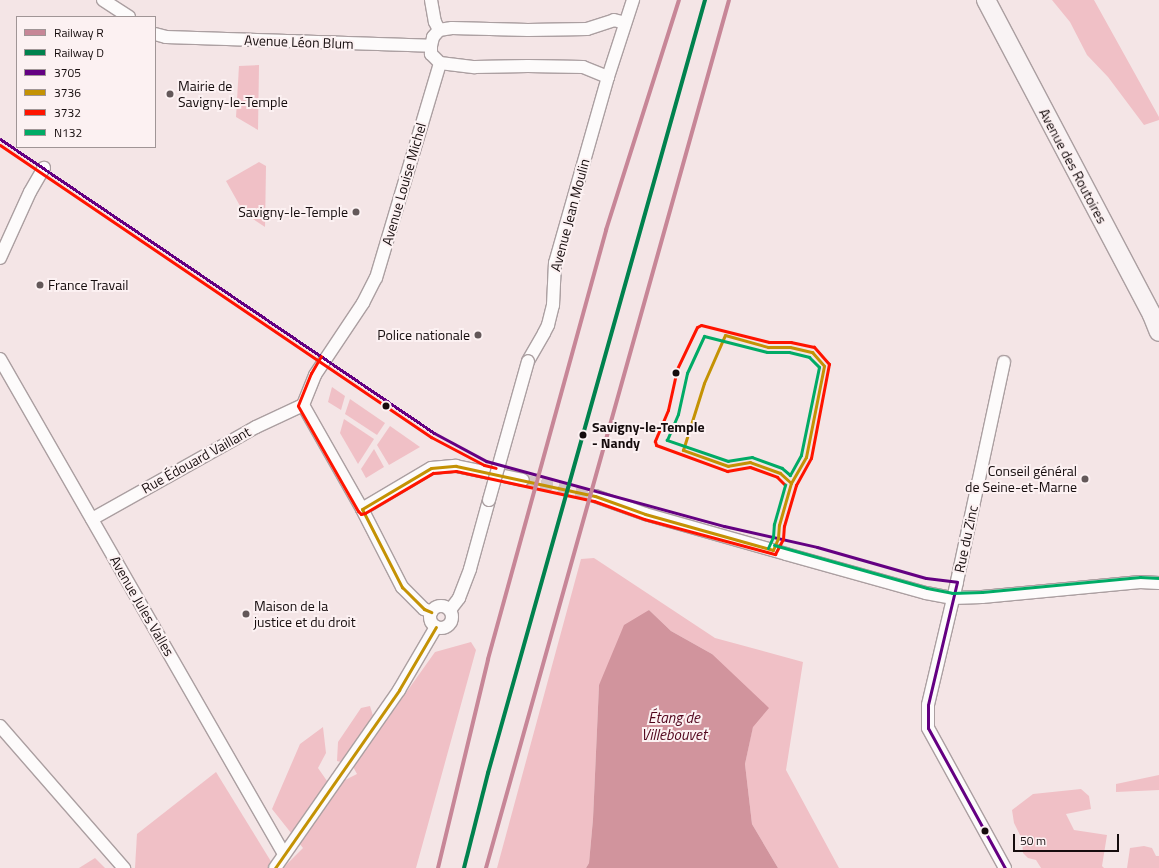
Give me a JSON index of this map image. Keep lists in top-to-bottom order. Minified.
{"streets":{"street":["Avenue Léon Blum","Avenue des Routoires","Avenue Louise Michel","Avenue Jean Moulin","Rue Édouard Vaillant","Rue du Zinc","Avenue Jules Valles"]},"crossings":[["Avenue Louise Michel","Rue Édouard Vaillant"],["Rue Édouard Vaillant","Avenue Jules Valles"]],"water":["Étang de Villebouvet"],"places":["Mairie de Savigny-le-Temple","Savigny-le-Temple","France Travail","Police nationale","Savigny-le-Temple - Nandy","Conseil général de Seine-et-Marne","Maison de la justice et du droit"],"lines":["rail line R","rail line D","transit line 3705","transit line 3732","transit line 3736","transit line N132"],"legend":["Railway R","Railway D","3705","3736","3732","N132"],"scale_bar":"50 m"}
